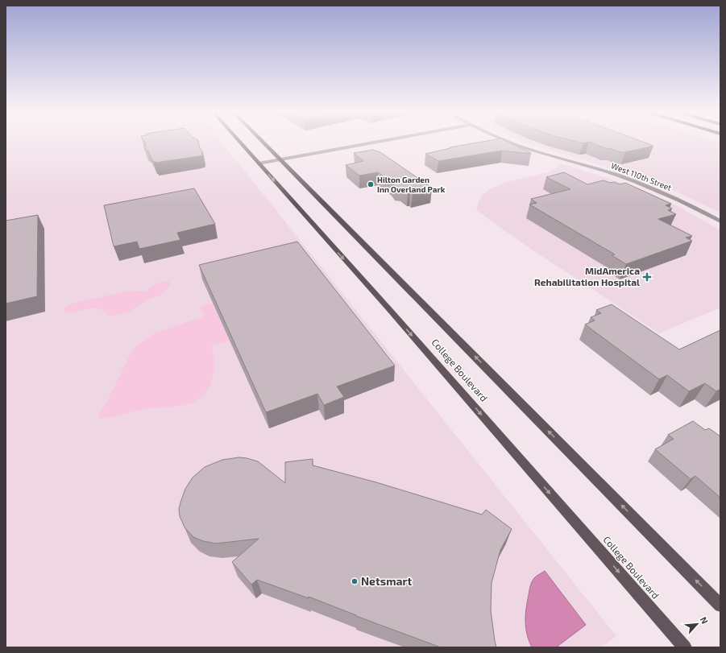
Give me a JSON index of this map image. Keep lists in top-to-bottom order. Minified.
{"streets":{"main road":["College Boulevard"],"street":["West 110th Street"]},"places":{"other":["Hilton Garden Inn Overland Park","Netsmart"],"health":["MidAmerica Rehabilitation Hospital"]},"north":"top right"}
